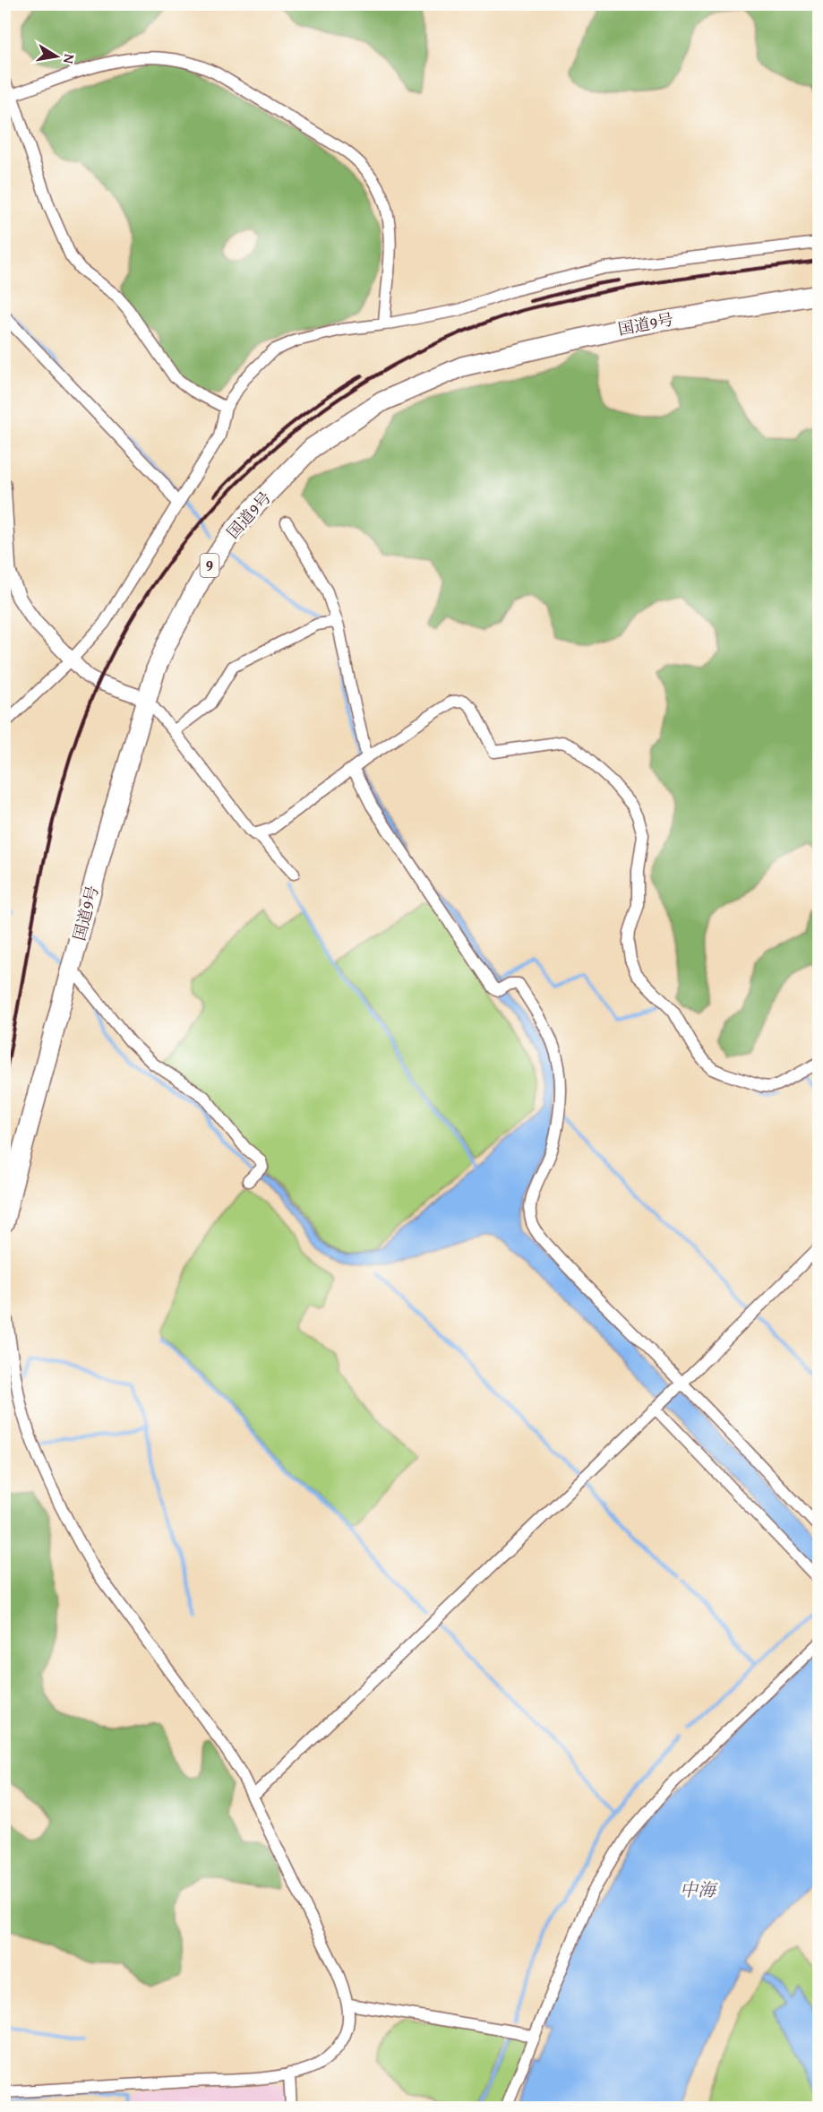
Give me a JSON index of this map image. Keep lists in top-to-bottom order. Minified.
{"streets":{"highway":["国道9号","9"]},"water":["中海"],"north":"right"}
